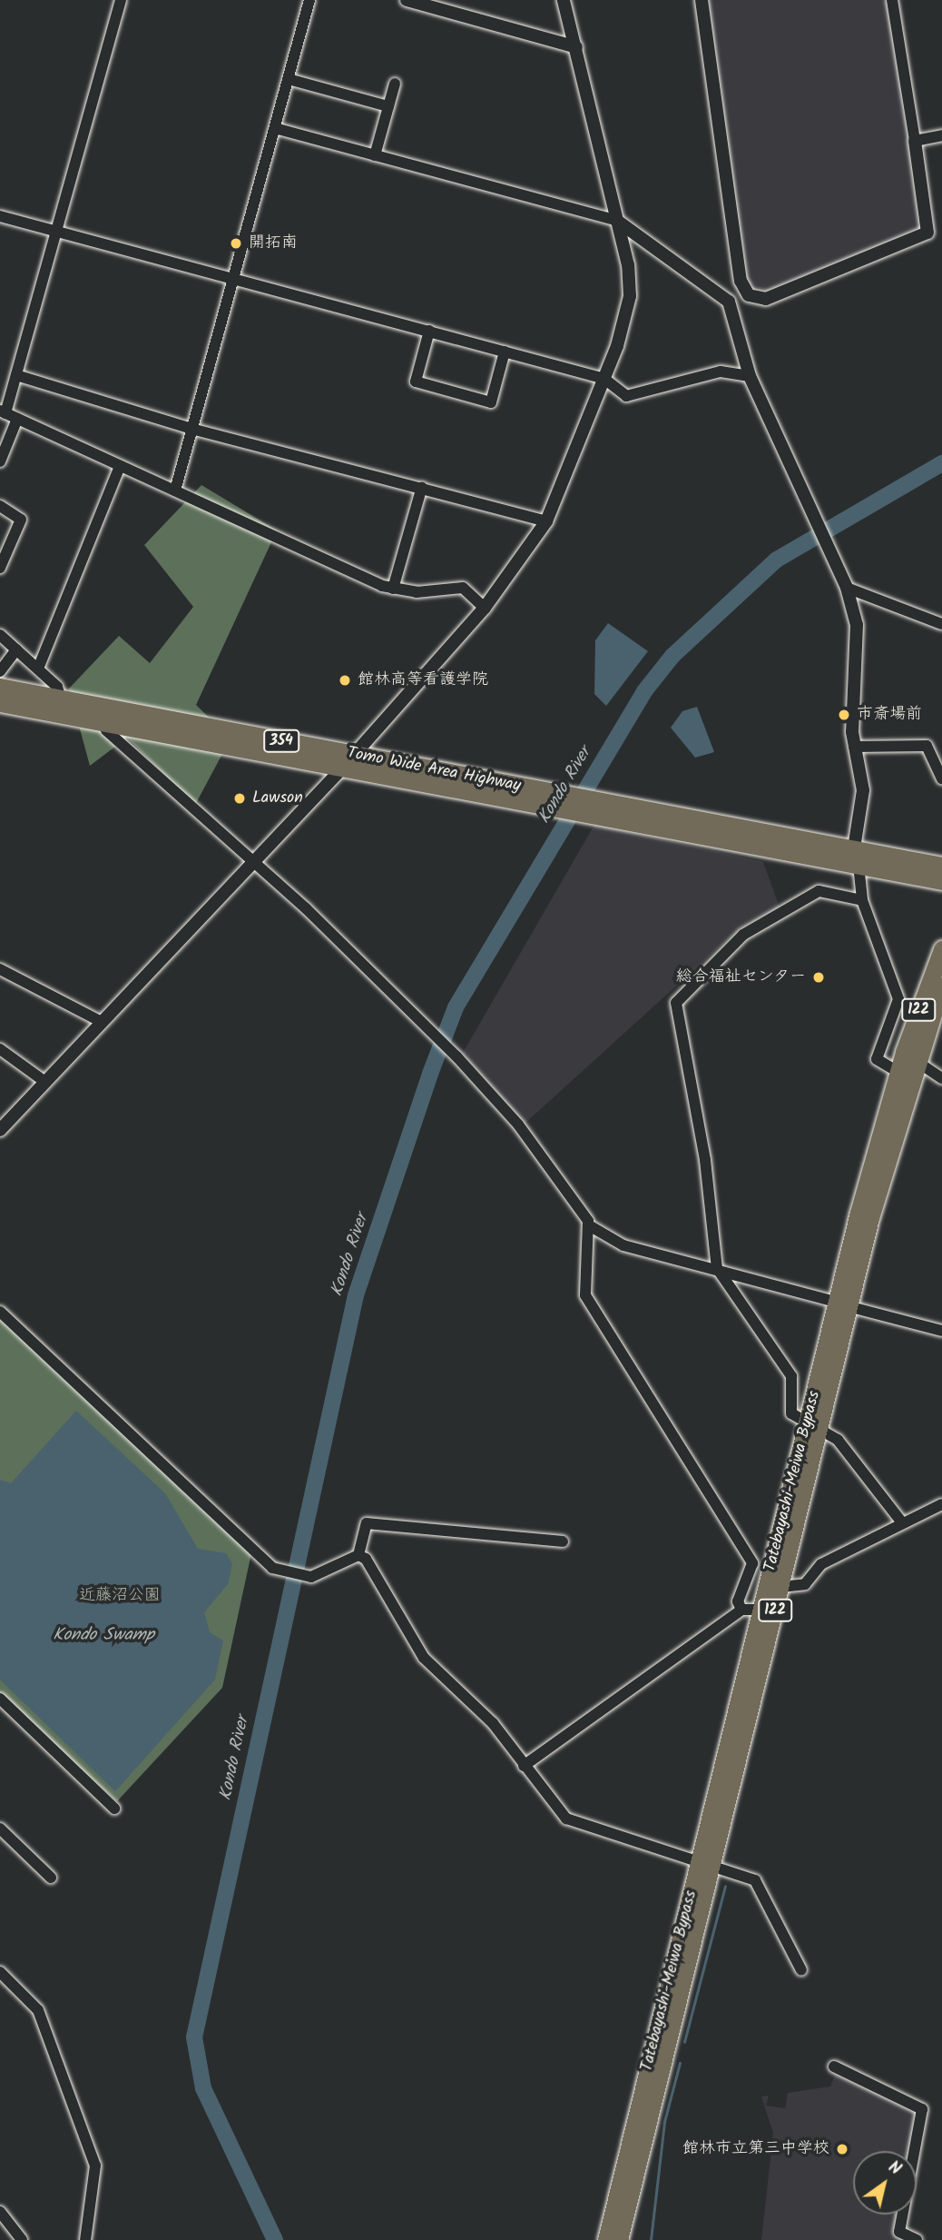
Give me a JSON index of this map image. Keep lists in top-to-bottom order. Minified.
{"streets":{"highway":["354","Tomo Wide Area Highway","122","Tatebayashi-Meiwa Bypass"]},"water":["Kondo River","Kondo Swamp"],"parks":["近藤沼公園"],"places":["開拓南","館林高等看護学院","市斎場前","Lawson","総合福祉センター","館林市立第三中学校"],"north":"top right"}
